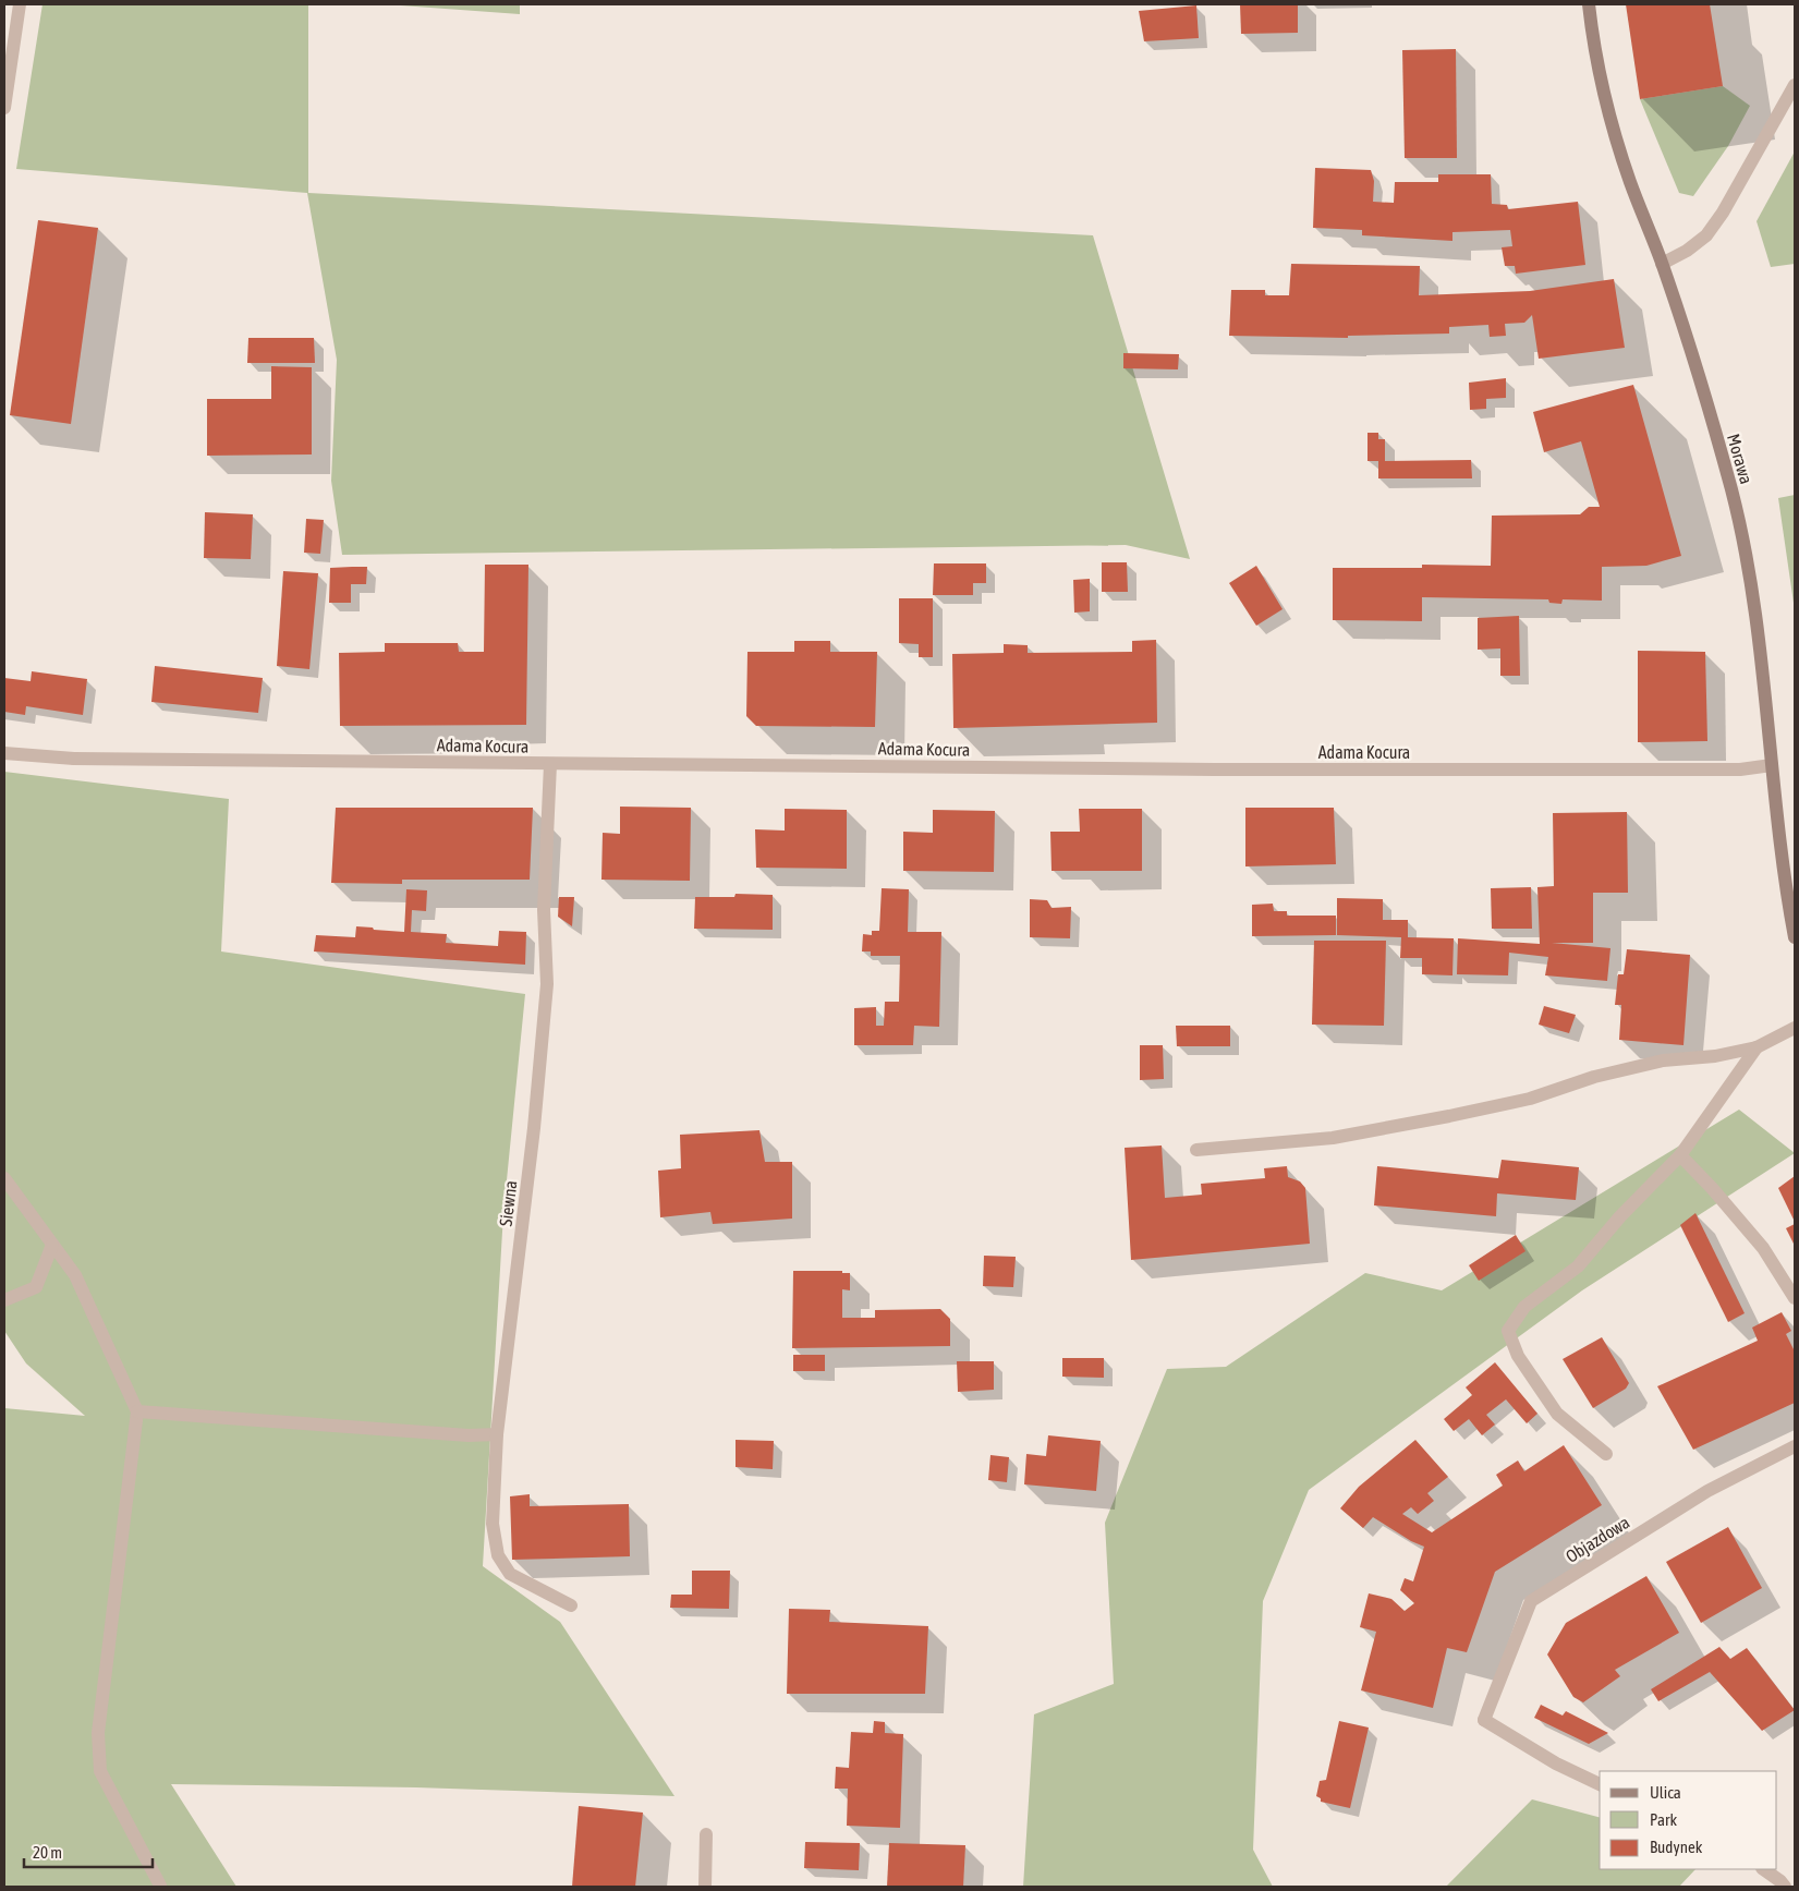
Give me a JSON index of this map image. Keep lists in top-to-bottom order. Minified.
{"streets":{"street":["Morawa","Adama Kocura","Siewna","Objazdowa"]},"crossings":[["Morawa","Adama Kocura"],["Adama Kocura","Siewna"]],"legend":["Ulica","Park","Budynek"],"scale_bar":"20 m"}
